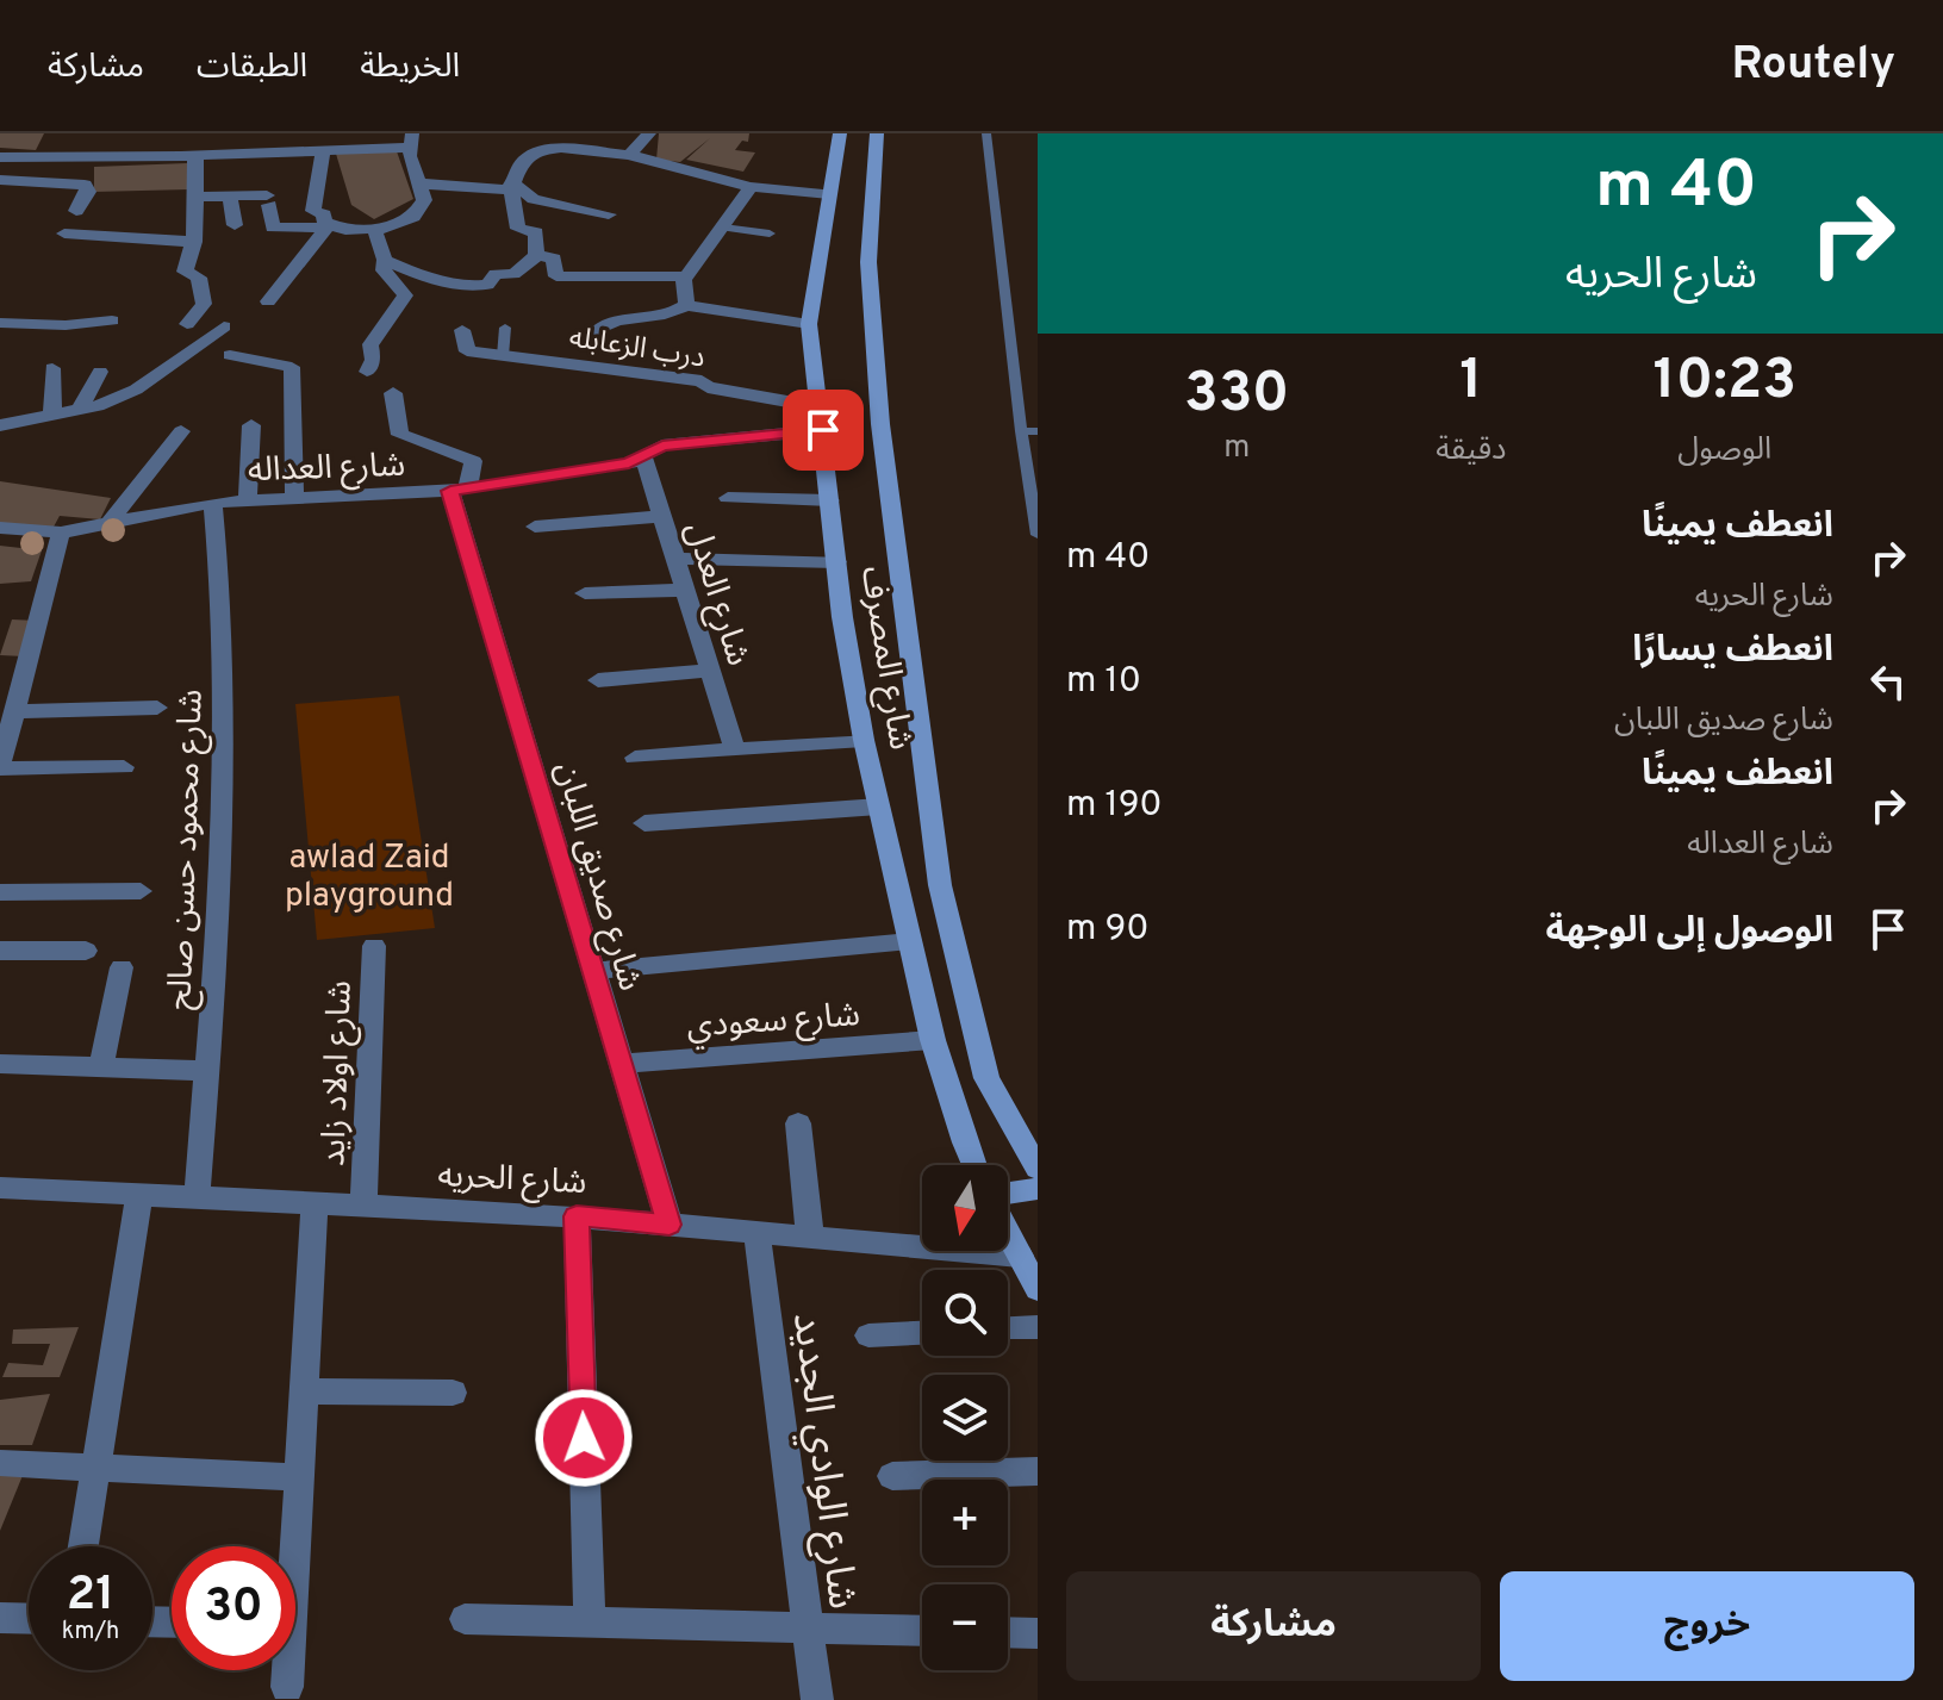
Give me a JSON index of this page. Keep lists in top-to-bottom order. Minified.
{"streets":{"street":["درب الزعابله","شارع العداله","شارع العدل","شارع المصرف","شارع محمود حسن صالح","شارع صديق اللبان","شارع سعودي","شارع اولاد زايد","شارع الحريه","شارع الوادي الجديد"]},"crossings":[["درب الزعابله","شارع المصرف"],["شارع العداله","شارع العدل"],["شارع العداله","شارع المصرف"],["شارع العداله","شارع محمود حسن صالح"],["شارع العداله","شارع صديق اللبان"],["شارع المصرف","شارع سعودي"],["شارع محمود حسن صالح","شارع الحريه"],["شارع صديق اللبان","شارع سعودي"],["شارع صديق اللبان","شارع الحريه"],["شارع اولاد زايد","شارع الحريه"],["شارع الحريه","شارع الوادي الجديد"]],"parks":["awlad Zaid playground"],"north":"bottom","page":{"header":"Routely","nav":["الخريطة","الطبقات","مشاركة"],"turn":["40 m","شارع الحريه"],"eta":["10:23","الوصول","1","دقيقة","330","m"],"list":[{"name":"انعطف يمينًا","note":"شارع الحريه","value":"40 m"},{"name":"انعطف يسارًا","note":"شارع صديق اللبان","value":"10 m"},{"name":"انعطف يمينًا","note":"شارع العداله","value":"190 m"},{"name":"الوصول إلى الوجهة","value":"90 m"}],"map_buttons":["+","−"],"speed":"21 km/h","limit":"30","buttons":["خروج","مشاركة"]}}
